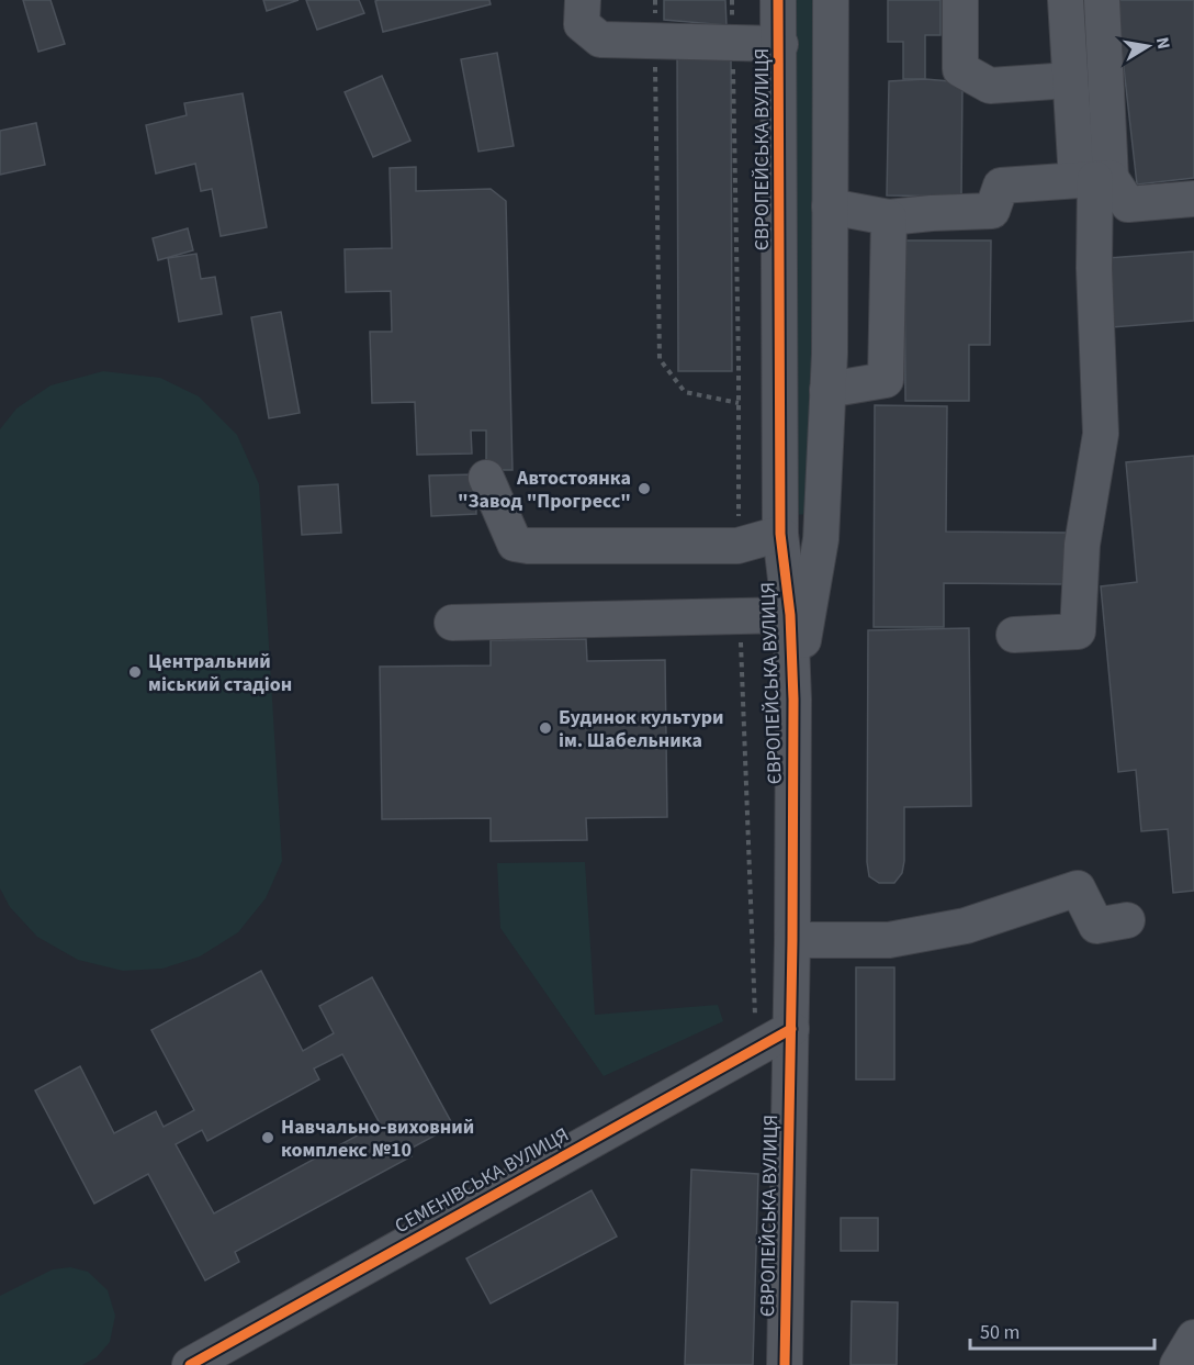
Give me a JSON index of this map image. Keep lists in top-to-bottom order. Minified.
{"streets":{"street":["ЄВРОПЕЙСЬКА ВУЛИЦЯ","СЕМЕНІВСЬКА ВУЛИЦЯ"]},"crossings":[["ЄВРОПЕЙСЬКА ВУЛИЦЯ","СЕМЕНІВСЬКА ВУЛИЦЯ"]],"places":["Автостоянка \"Завод \"Прогресс\"","Центральний міський стадіон","Будинок культури ім. Шабельника","Навчально-виховний комплекс №10"],"scale_bar":"50 m","north":"right"}
